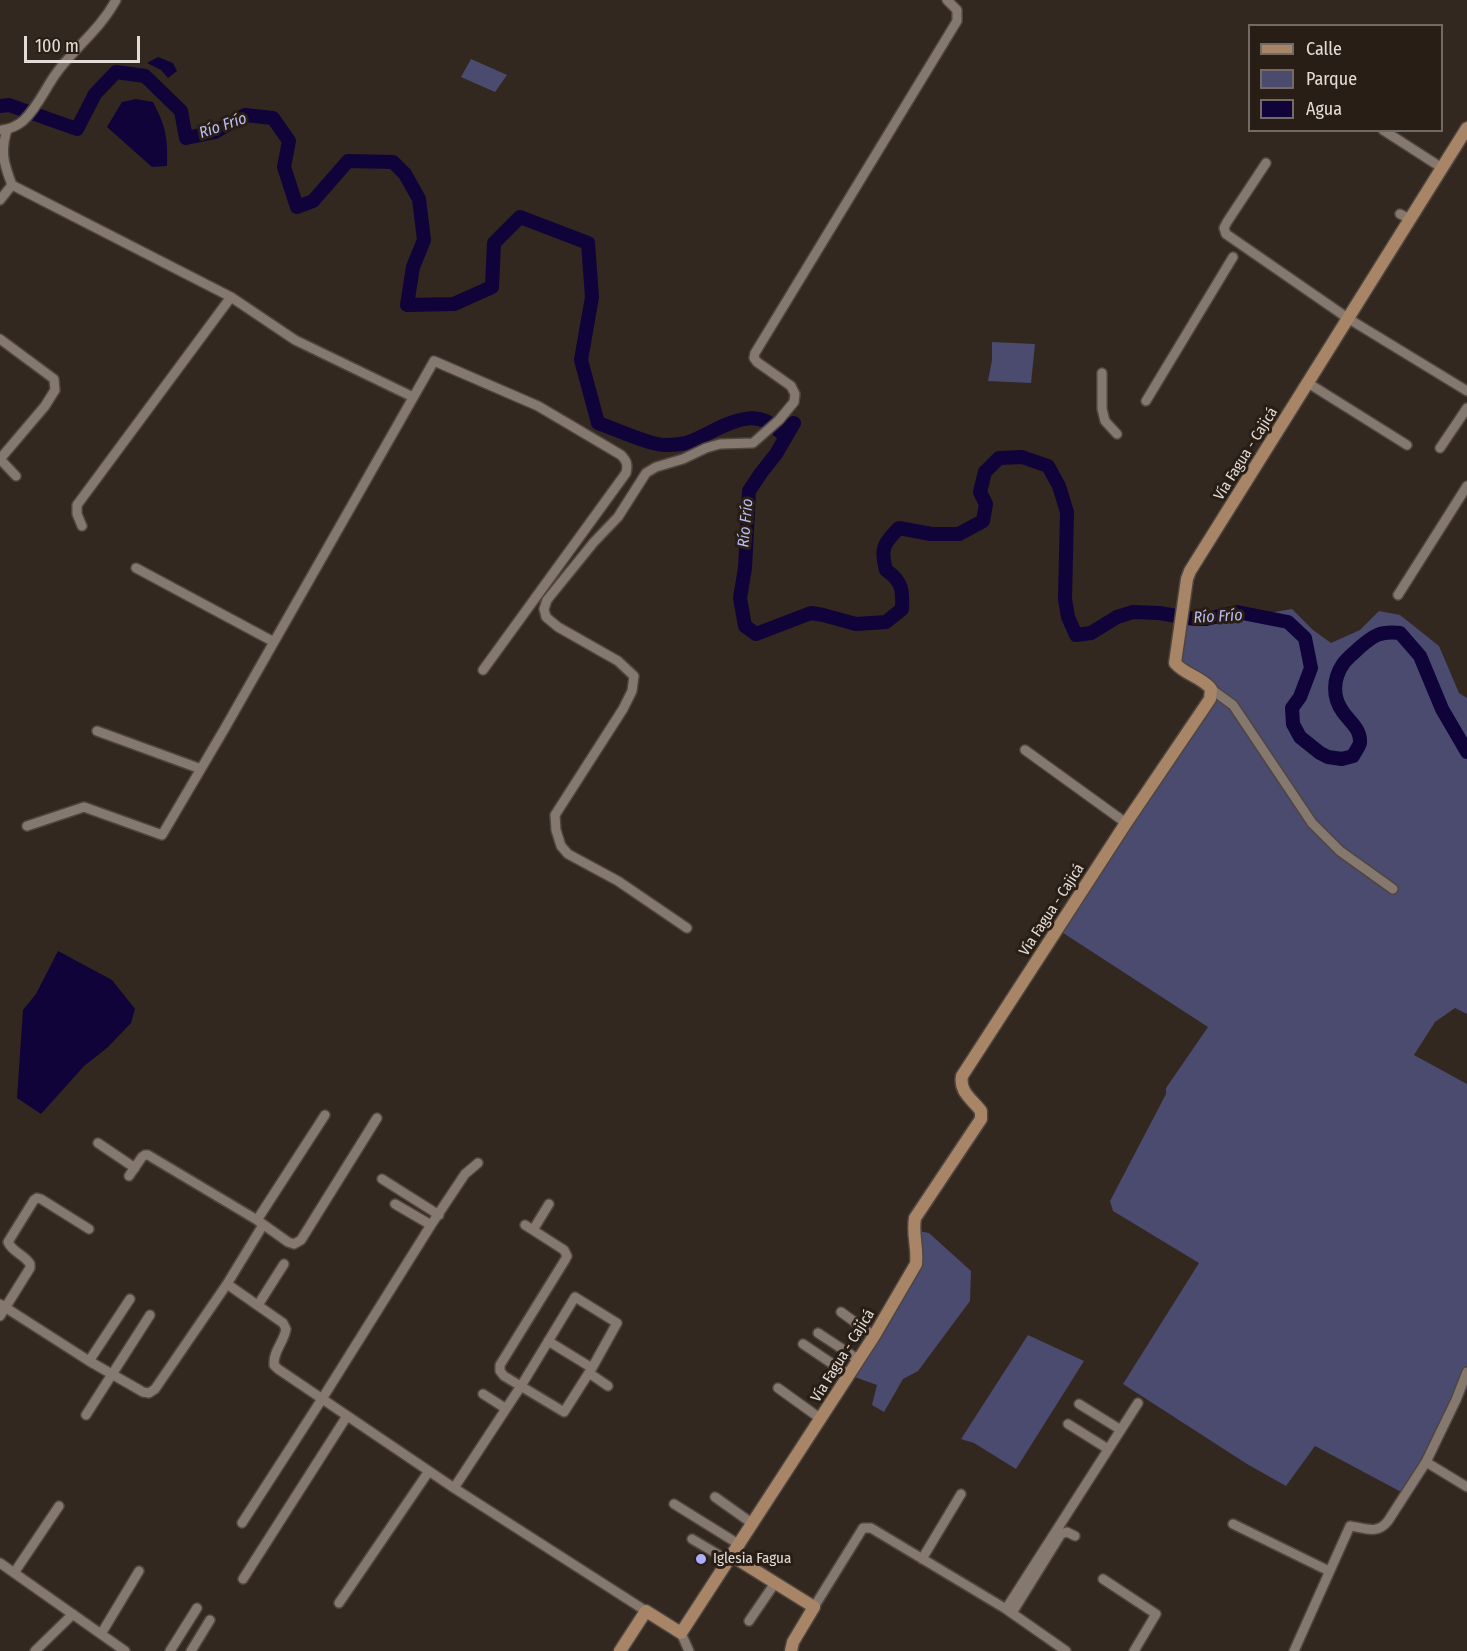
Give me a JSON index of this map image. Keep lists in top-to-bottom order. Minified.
{"streets":{"street":["Vía Fagua - Cajicá"]},"water":["Río Frío"],"places":["Iglesia Fagua"],"legend":["Calle","Parque","Agua"],"scale_bar":"100 m"}
